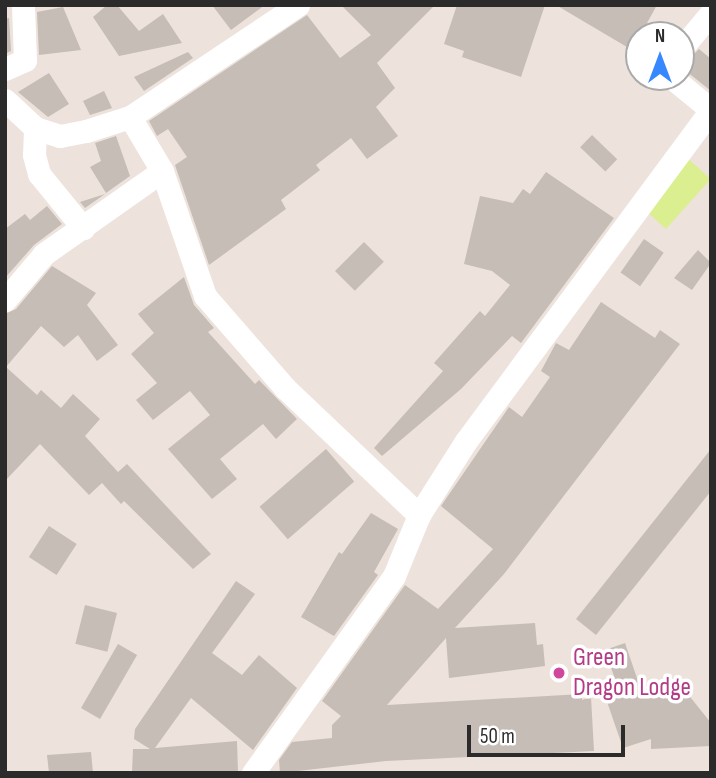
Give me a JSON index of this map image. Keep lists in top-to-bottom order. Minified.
{"places":["Green Dragon Lodge"],"scale_bar":"50 m","north":"top"}
